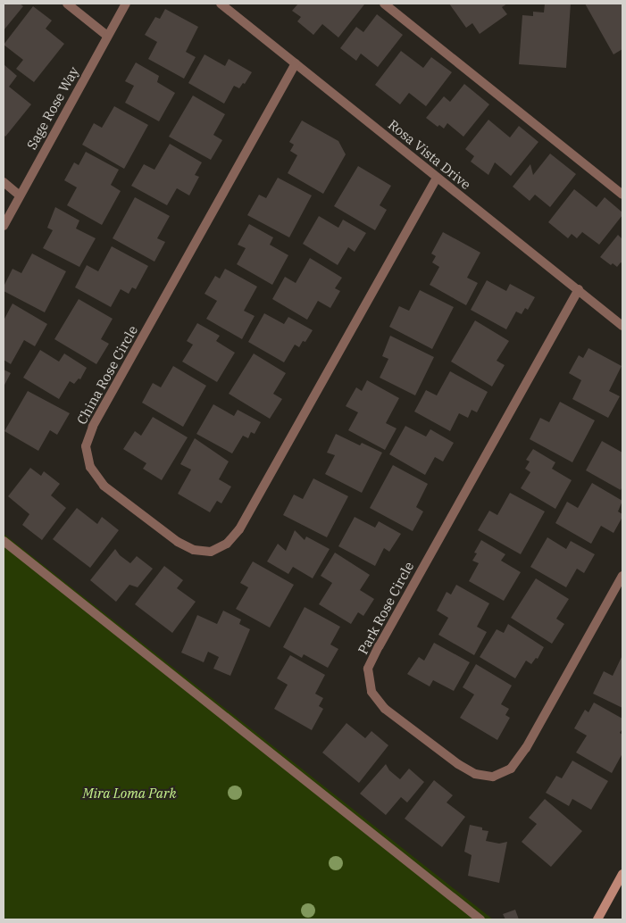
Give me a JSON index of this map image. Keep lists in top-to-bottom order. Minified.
{"streets":{"street":["Sage Rose Way","Rosa Vista Drive","China Rose Circle","Park Rose Circle"]},"crossings":[["Rosa Vista Drive","China Rose Circle"],["Rosa Vista Drive","Park Rose Circle"]],"parks":["Mira Loma Park"]}
